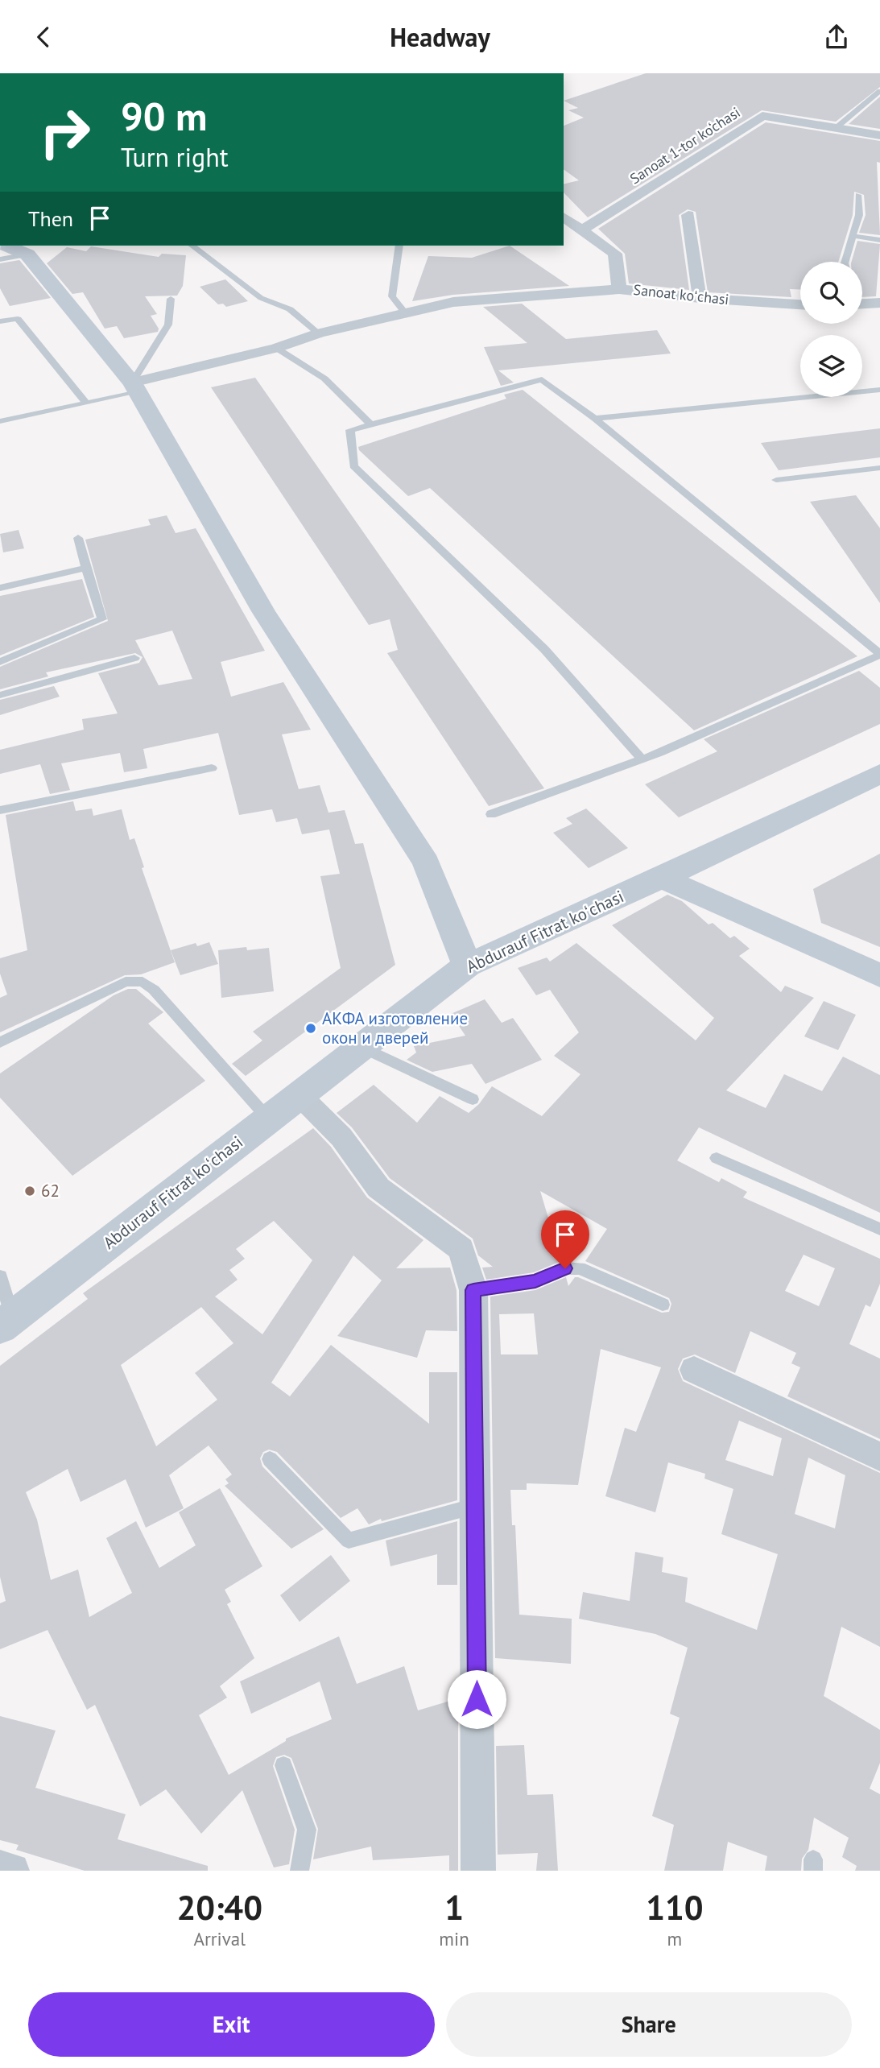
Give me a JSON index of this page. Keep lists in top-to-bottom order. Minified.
{"streets":{"street":["Sanoat 1-tor ko‘chasi","Sanoat koʻchasi","Abdurauf Fitrat koʻchasi"]},"crossings":[["Sanoat 1-tor ko‘chasi","Sanoat koʻchasi"]],"places":["АКФА изготовление окон и дверей","62"],"page":{"header":"Headway","turn":["90 m","Turn right"],"then":"Then","eta":["20:40","Arrival","1","min","110","m"],"buttons":["Exit","Share"]}}
